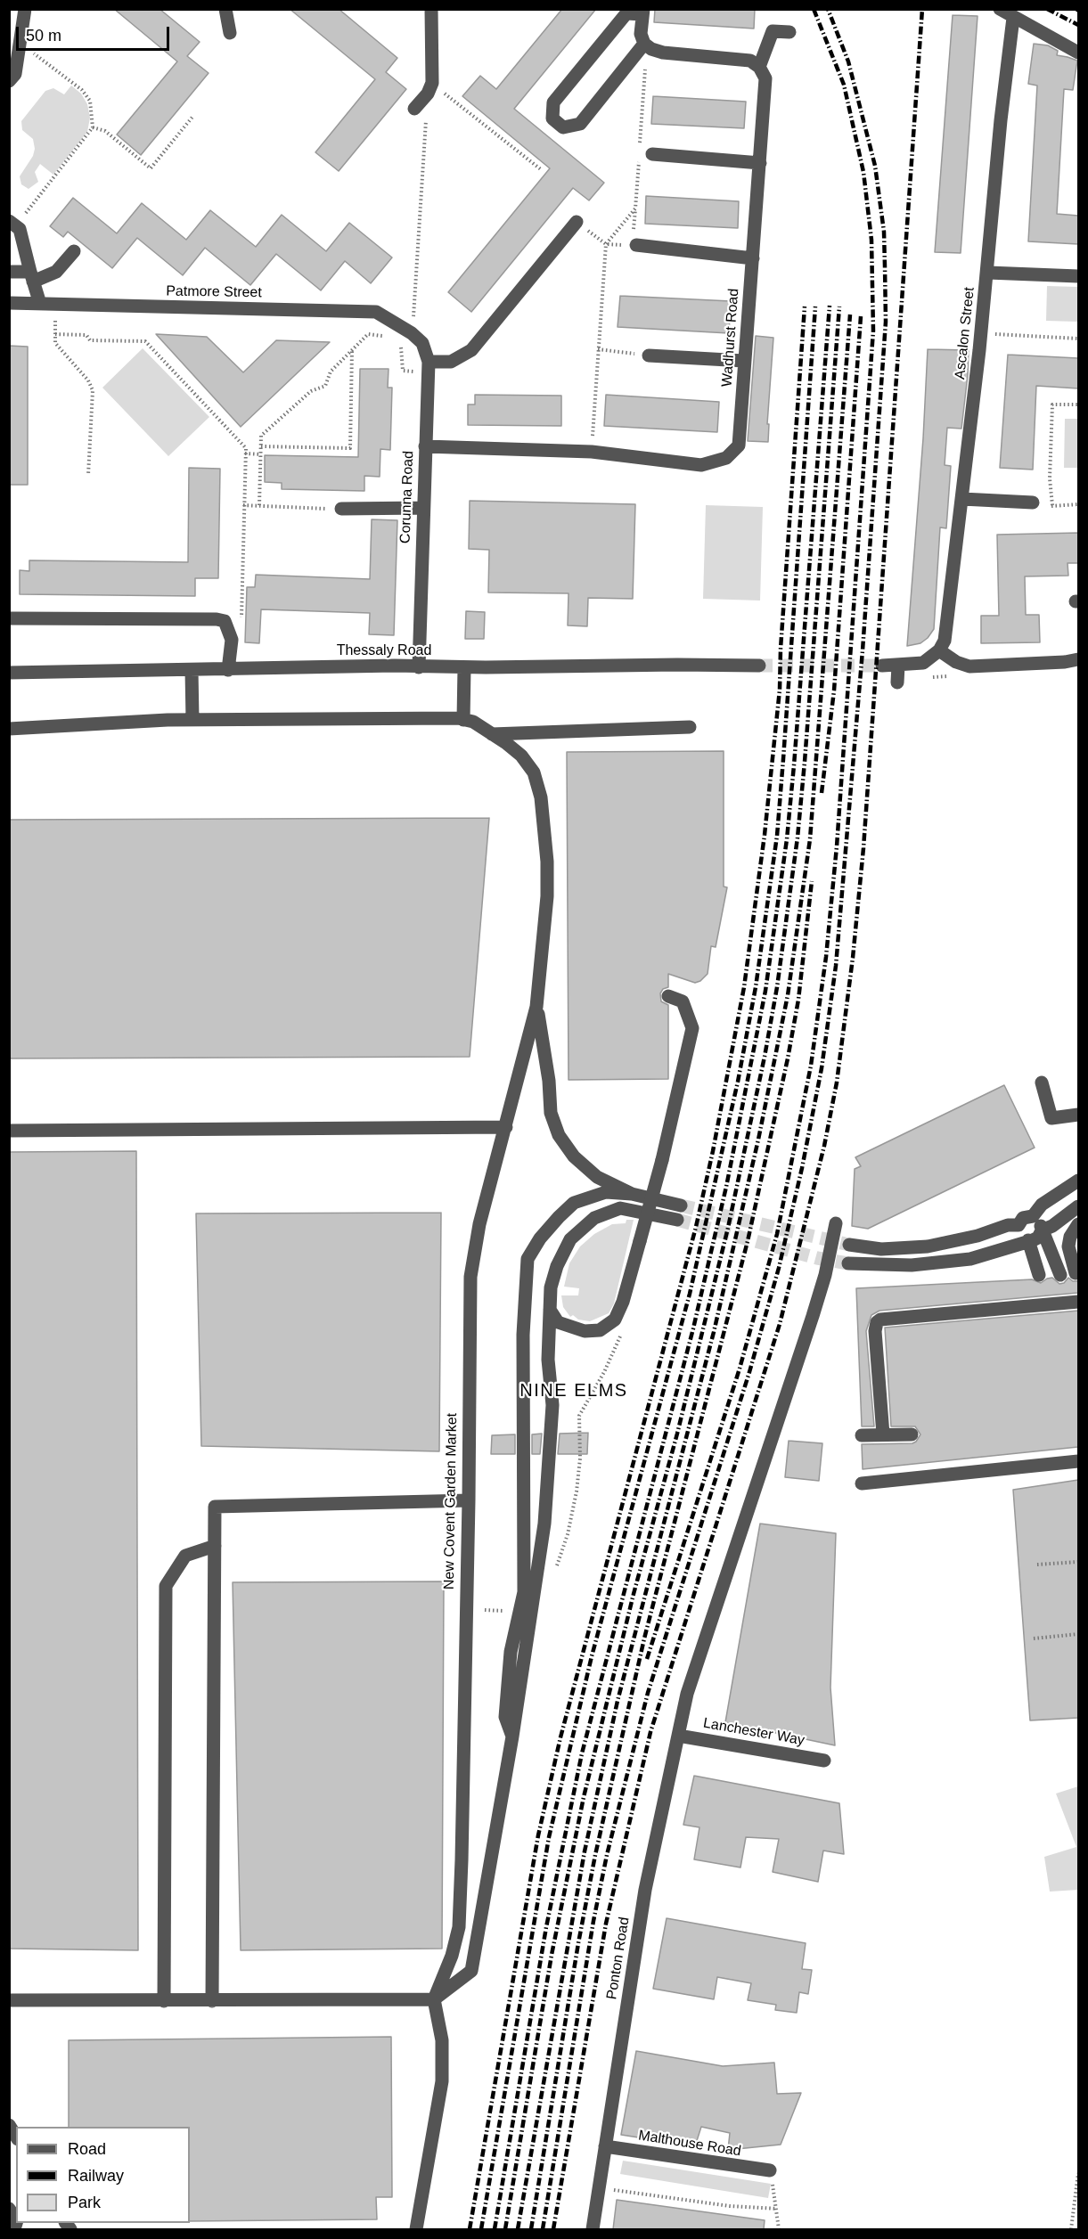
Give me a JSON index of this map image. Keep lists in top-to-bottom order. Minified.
{"streets":{"street":["Patmore Street","Ascalon Street","Wadhurst Road","Corunna Road","Thessaly Road","New Covent Garden Market","Lanchester Way","Ponton Road","Malthouse Road"]},"crossings":[["Patmore Street","Corunna Road"],["Wadhurst Road","Corunna Road"],["Corunna Road","Thessaly Road"],["Lanchester Way","Ponton Road"],["Ponton Road","Malthouse Road"]],"districts":["NINE ELMS"],"legend":["Road","Railway","Park"],"scale_bar":"50 m"}
